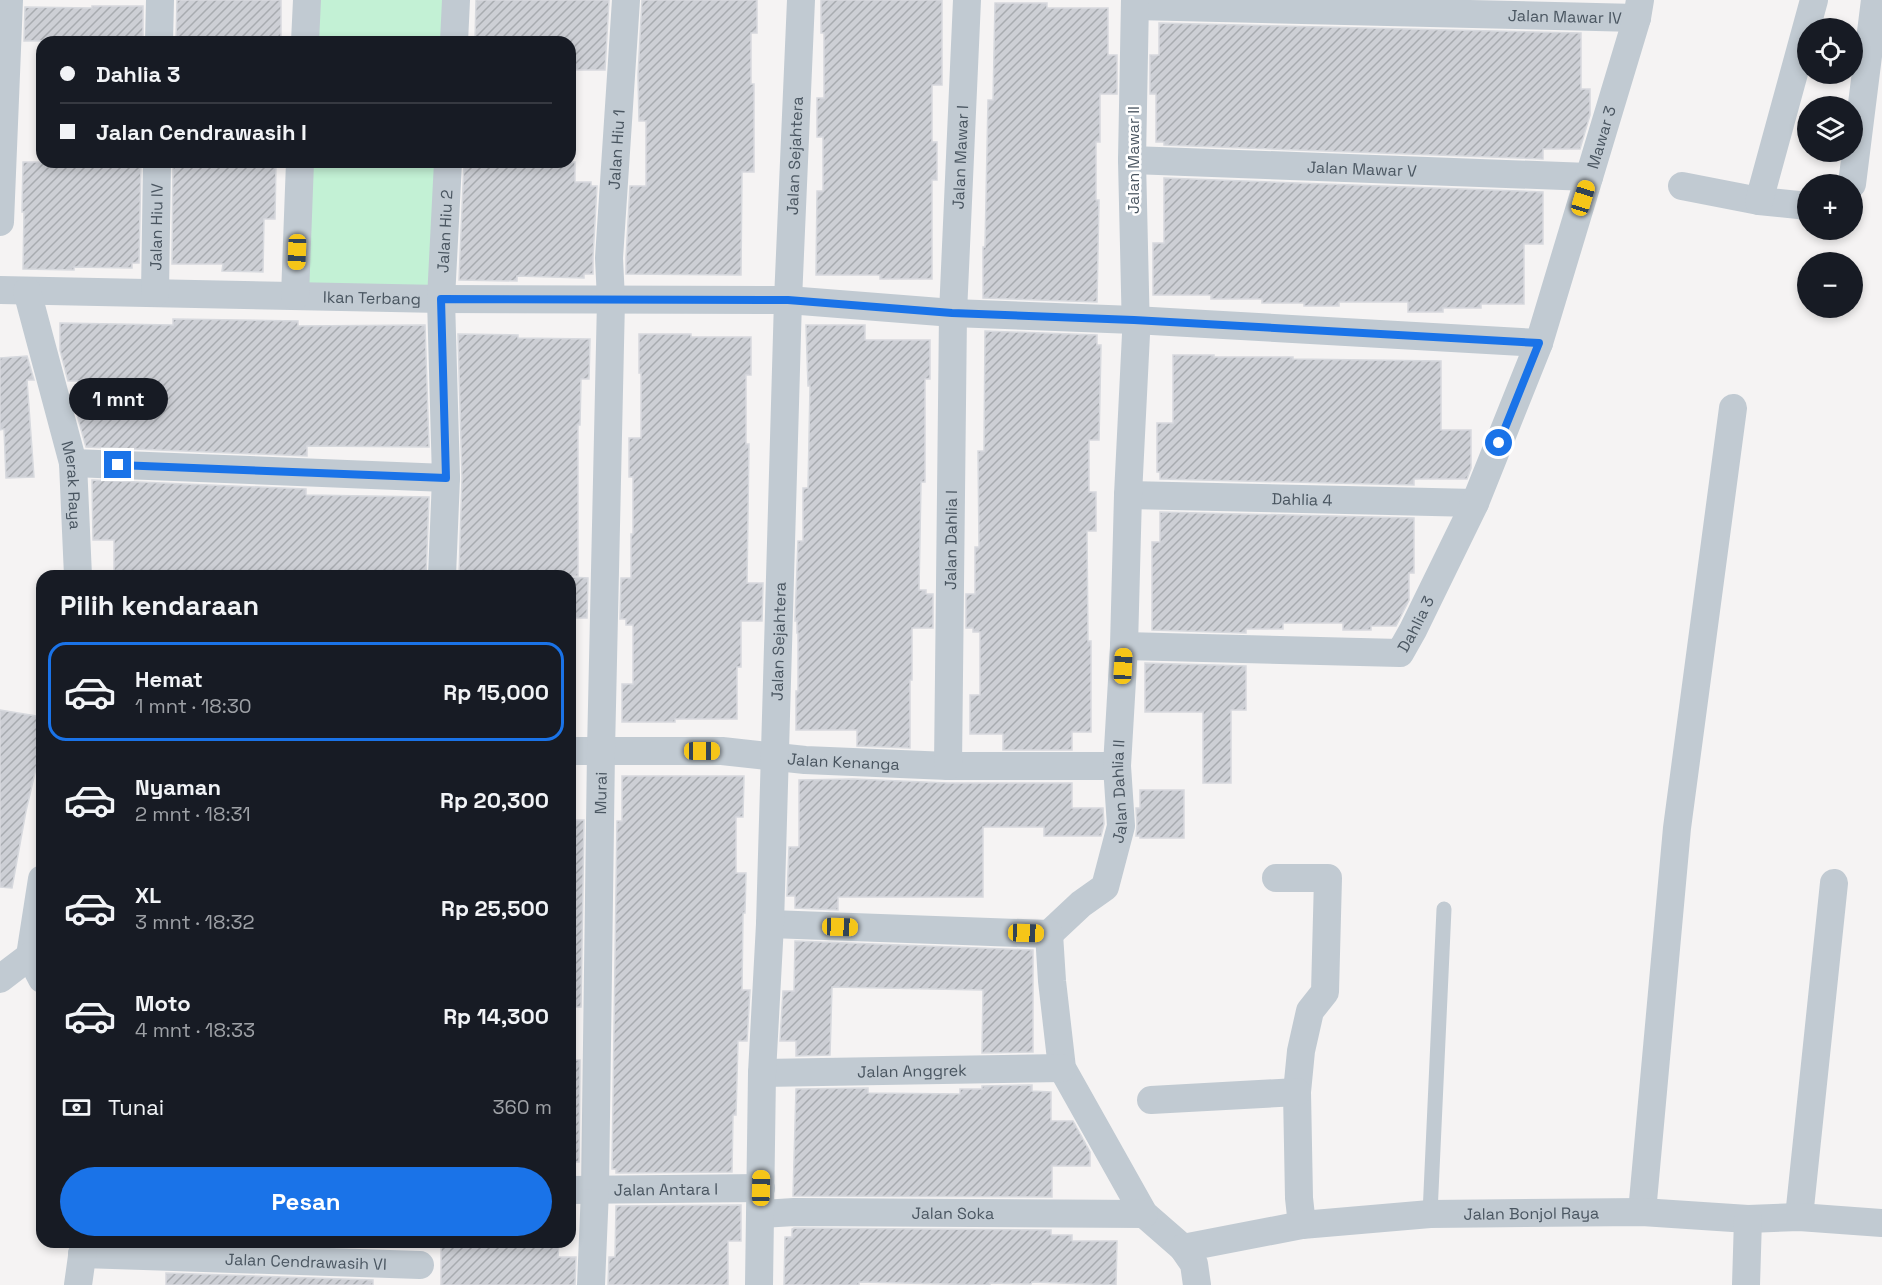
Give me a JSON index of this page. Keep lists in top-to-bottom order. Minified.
{"streets":{"street":["Jalan Mawar IV","Mawar 3","Jalan Hiu 1","Jalan Sejahtera","Jalan Mawar I","Jalan Mawar II","Jalan Mawar V","Jalan Hiu IV","Jalan Hiu 2","Ikan Terbang","Merak Raya","Dahlia 4","Jalan Dahlia I","Dahlia 3","Jalan Kenanga","Jalan Dahlia II","Murai","Jalan Anggrek","Jalan Antara I","Jalan Soka","Jalan Bonjol Raya","Jalan Cendrawasih VI"]},"crossings":[["Jalan Mawar IV","Mawar 3"],["Jalan Mawar IV","Jalan Mawar II"],["Mawar 3","Jalan Mawar V"],["Mawar 3","Ikan Terbang"],["Mawar 3","Dahlia 3"],["Jalan Hiu 1","Ikan Terbang"],["Jalan Hiu 1","Murai"],["Jalan Sejahtera","Ikan Terbang"],["Jalan Sejahtera","Jalan Kenanga"],["Jalan Sejahtera","Jalan Anggrek"],["Jalan Sejahtera","Jalan Antara I"],["Jalan Sejahtera","Jalan Soka"],["Jalan Mawar I","Ikan Terbang"],["Jalan Mawar I","Jalan Dahlia I"],["Jalan Mawar II","Jalan Mawar V"],["Jalan Mawar II","Ikan Terbang"],["Jalan Mawar II","Jalan Dahlia II"],["Jalan Hiu IV","Ikan Terbang"],["Jalan Hiu 2","Ikan Terbang"],["Ikan Terbang","Merak Raya"],["Ikan Terbang","Jalan Dahlia I"],["Ikan Terbang","Dahlia 3"],["Ikan Terbang","Jalan Dahlia II"],["Ikan Terbang","Murai"],["Dahlia 4","Dahlia 3"],["Dahlia 4","Jalan Dahlia II"],["Jalan Dahlia I","Jalan Kenanga"],["Dahlia 3","Jalan Dahlia II"],["Jalan Kenanga","Jalan Dahlia II"],["Jalan Kenanga","Murai"],["Murai","Jalan Antara I"],["Jalan Antara I","Jalan Soka"]],"page":{"map_buttons":["+","−"],"banner":["Dahlia 3","Jalan Cendrawasih I"],"bubble":"1 mnt","heading":"Pilih kendaraan","list":[{"name":"Hemat","note":"1 mnt · 18:30","value":"Rp 15,000"},{"name":"Nyaman","note":"2 mnt · 18:31","value":"Rp 20,300"},{"name":"XL","note":"3 mnt · 18:32","value":"Rp 25,500"},{"name":"Moto","note":"4 mnt · 18:33","value":"Rp 14,300"}],"pay":["Tunai","360 m"],"buttons":"Pesan"}}
